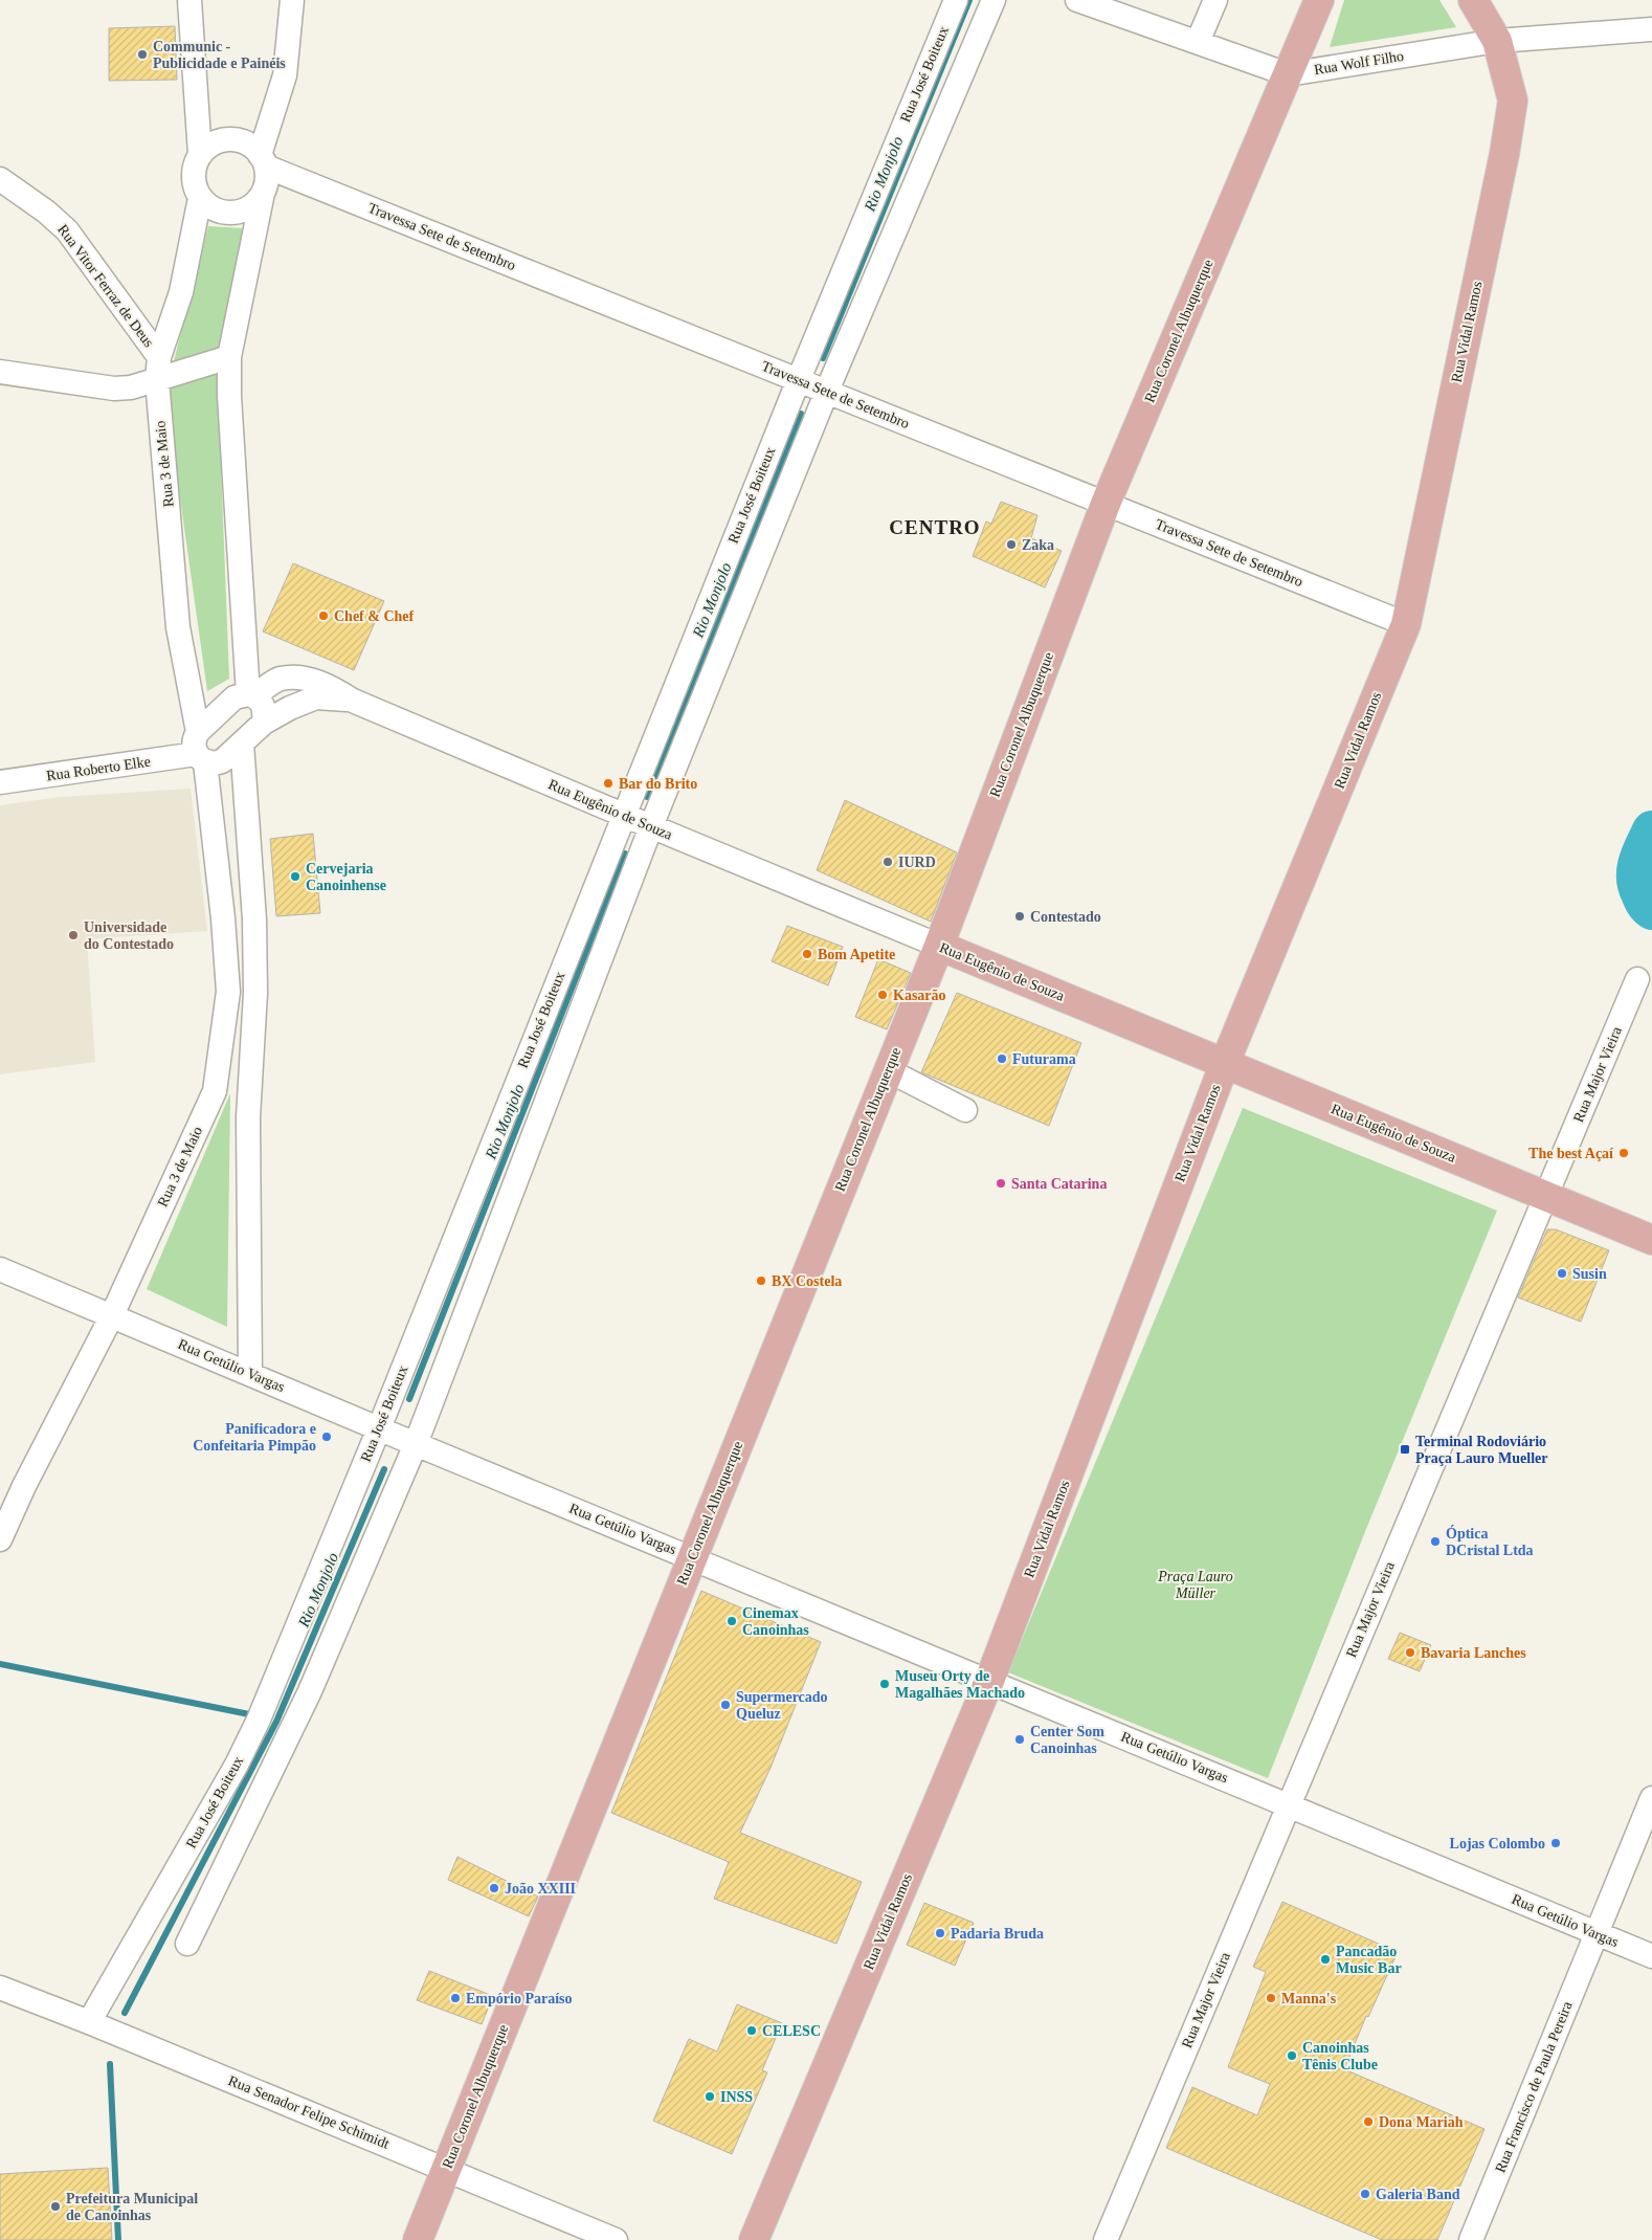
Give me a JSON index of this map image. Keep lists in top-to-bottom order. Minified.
{"streets":{"main road":["Rua Coronel Albuquerque","Rua Vidal Ramos","Rua Eugênio de Souza"],"street":["Rua Wolf Filho","Rua José Boiteux","Travessa Sete de Setembro","Rua Vitor Ferraz de Deus","Rua 3 de Maio","Rua Roberto Elke","Rua Major Vieira","Rua Getúlio Vargas","Rua Francisco de Paula Pereira","Rua Senador Felipe Schimidt"]},"crossings":[["Rua Wolf Filho","Rua Coronel Albuquerque"],["Rua Wolf Filho","Rua Vidal Ramos"],["Rua José Boiteux","Travessa Sete de Setembro"],["Rua José Boiteux","Rua Eugênio de Souza"],["Rua José Boiteux","Rua Getúlio Vargas"],["Rua José Boiteux","Rua Senador Felipe Schimidt"],["Travessa Sete de Setembro","Rua Coronel Albuquerque"],["Travessa Sete de Setembro","Rua Vidal Ramos"],["Travessa Sete de Setembro","Rua 3 de Maio"],["Rua Vitor Ferraz de Deus","Rua 3 de Maio"],["Rua Coronel Albuquerque","Rua Eugênio de Souza"],["Rua Coronel Albuquerque","Rua Getúlio Vargas"],["Rua Coronel Albuquerque","Rua Senador Felipe Schimidt"],["Rua Vidal Ramos","Rua Eugênio de Souza"],["Rua Vidal Ramos","Rua Getúlio Vargas"],["Rua 3 de Maio","Rua Roberto Elke"],["Rua 3 de Maio","Rua Eugênio de Souza"],["Rua 3 de Maio","Rua Getúlio Vargas"],["Rua Roberto Elke","Rua Eugênio de Souza"],["Rua Eugênio de Souza","Rua Major Vieira"],["Rua Major Vieira","Rua Getúlio Vargas"],["Rua Getúlio Vargas","Rua Francisco de Paula Pereira"]],"districts":["CENTRO"],"water":["Rio Monjolo"],"parks":["Praça Lauro Müller"],"places":{"other":["Communic - Publicidade e Painéis","Zaka","Chef & Chef","Bar do Brito","IURD","Cervejaria Canoinhense","Contestado","Universidade do Contestado","Bom Apetite","Kasarão","Futurama","The best Açaí","Santa Catarina","Susin","BX Costela","Panificadora e Confeitaria Pimpão","Óptica DCristal Ltda","Cinemax Canoinhas","Bavaria Lanches","Museu Orty de Magalhães Machado","Supermercado Queluz","Center Som Canoinhas","Lojas Colombo","João XXIII","Padaria Bruda","Pancadão Music Bar","Empório Paraíso","Manna's","CELESC","Canoinhas Tênis Clube","INSS","Dona Mariah","Galeria Band","Prefeitura Municipal de Canoinhas"],"transit":["Terminal Rodoviário Praça Lauro Mueller"]}}
